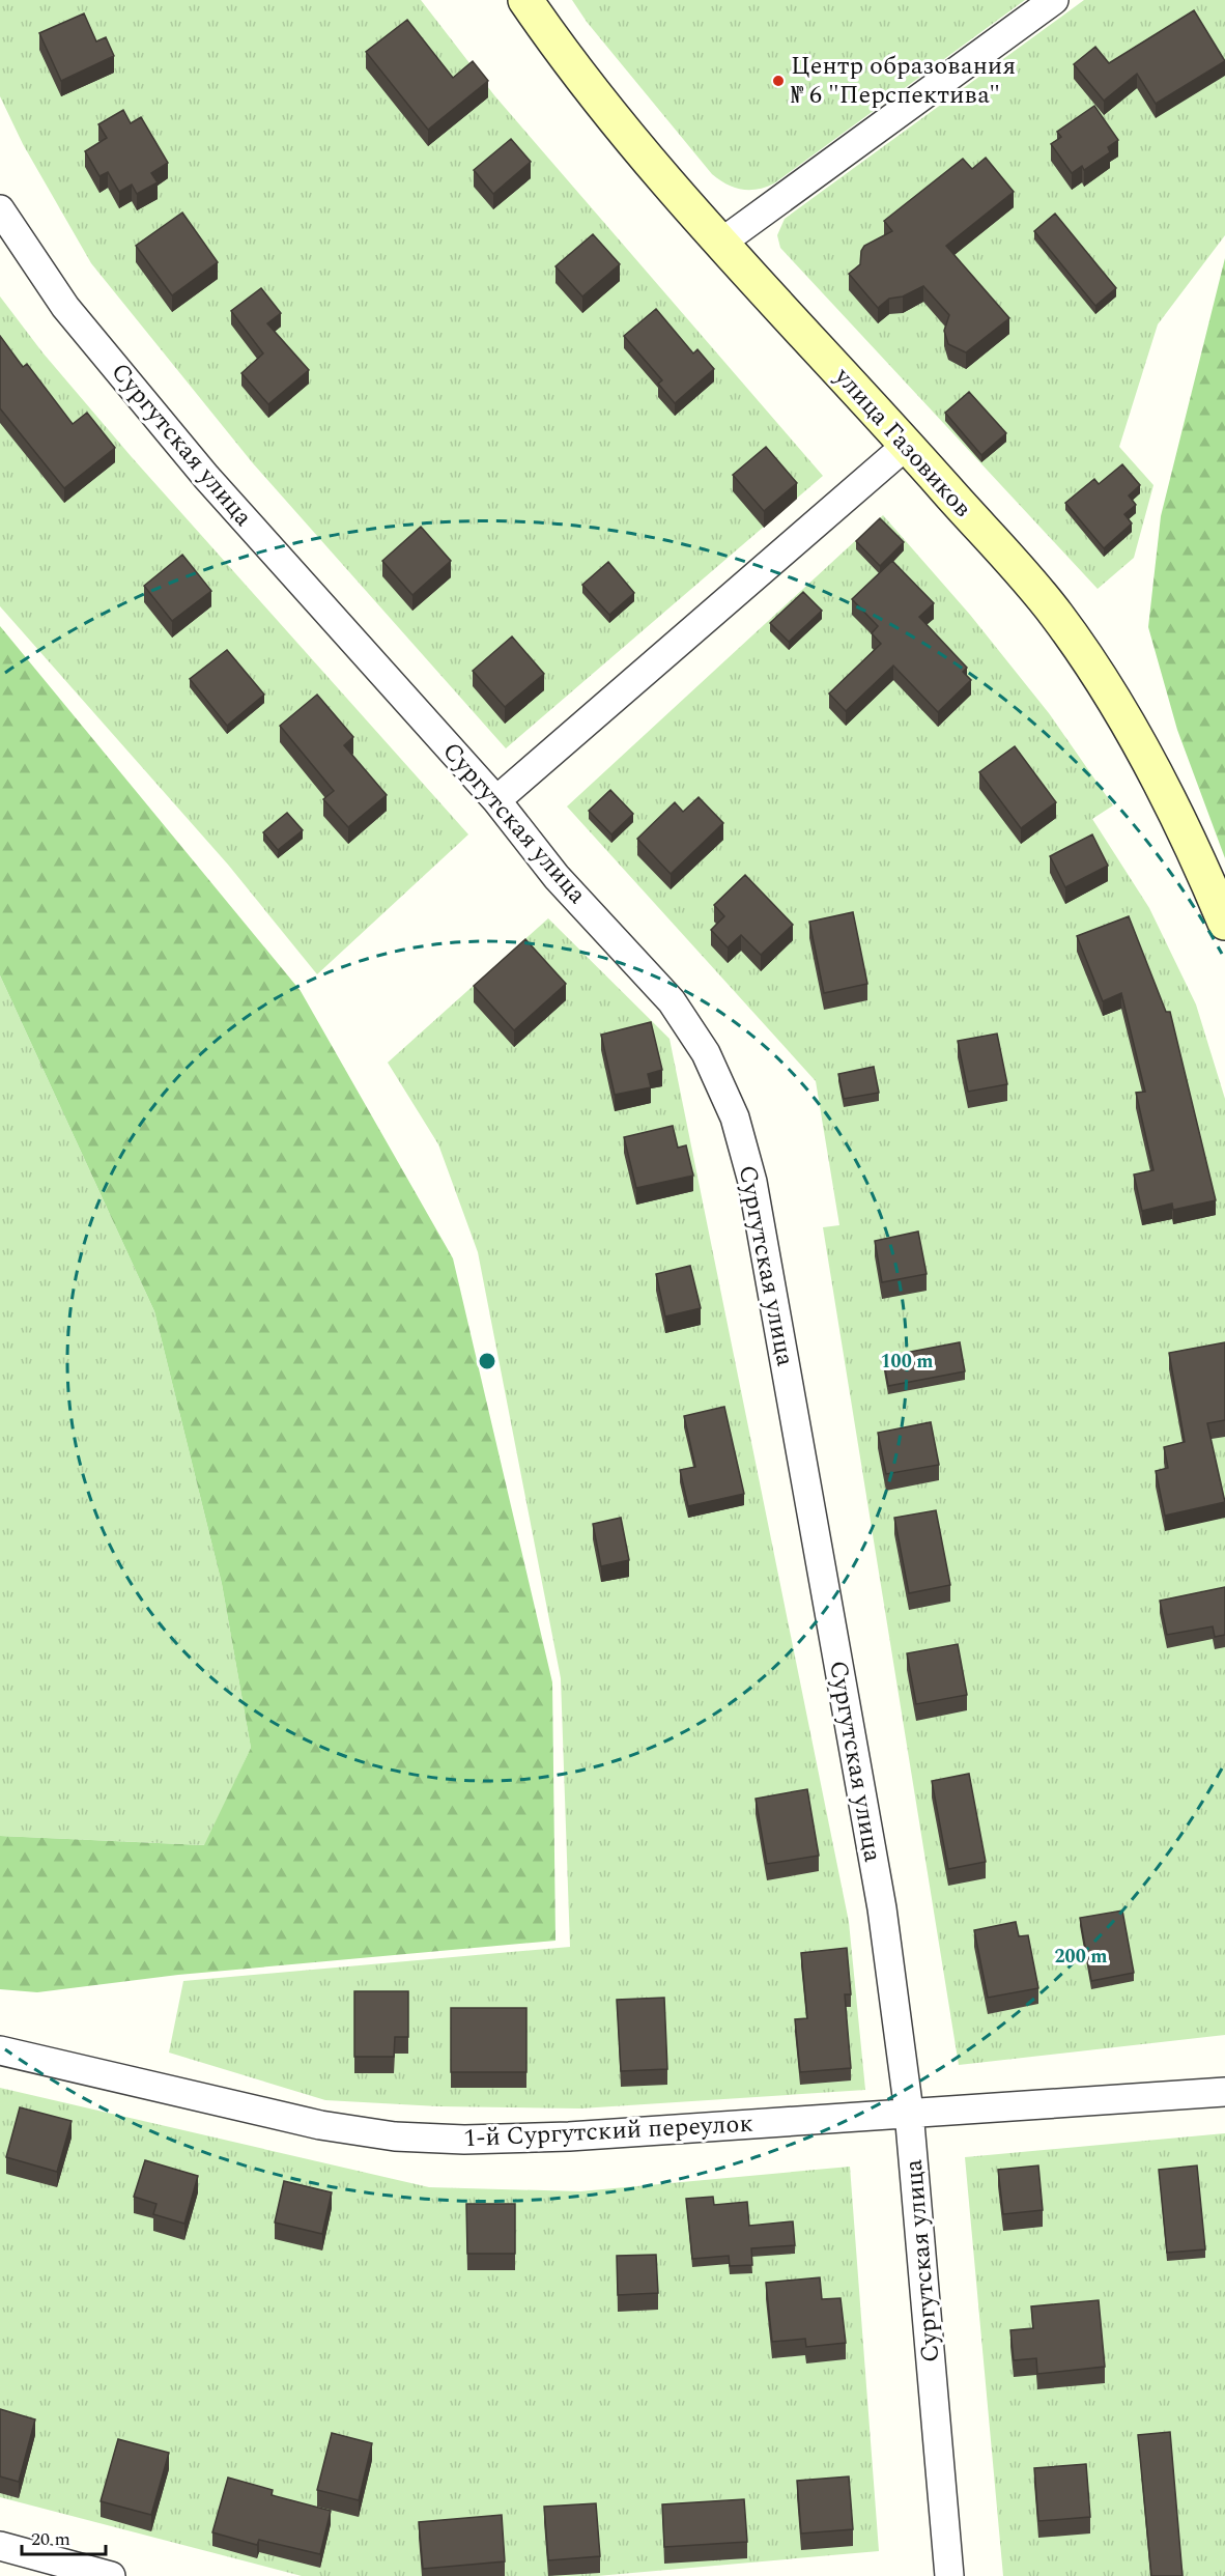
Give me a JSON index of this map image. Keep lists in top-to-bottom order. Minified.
{"streets":{"street":["улица Газовиков","Сургутская улица","1-й Сургутский переулок"]},"crossings":[["Сургутская улица","1-й Сургутский переулок"]],"places":["Центр образования № 6 \"Перспектива\""],"scale_bar":"20 m","rings":["100 m","200 m"]}
